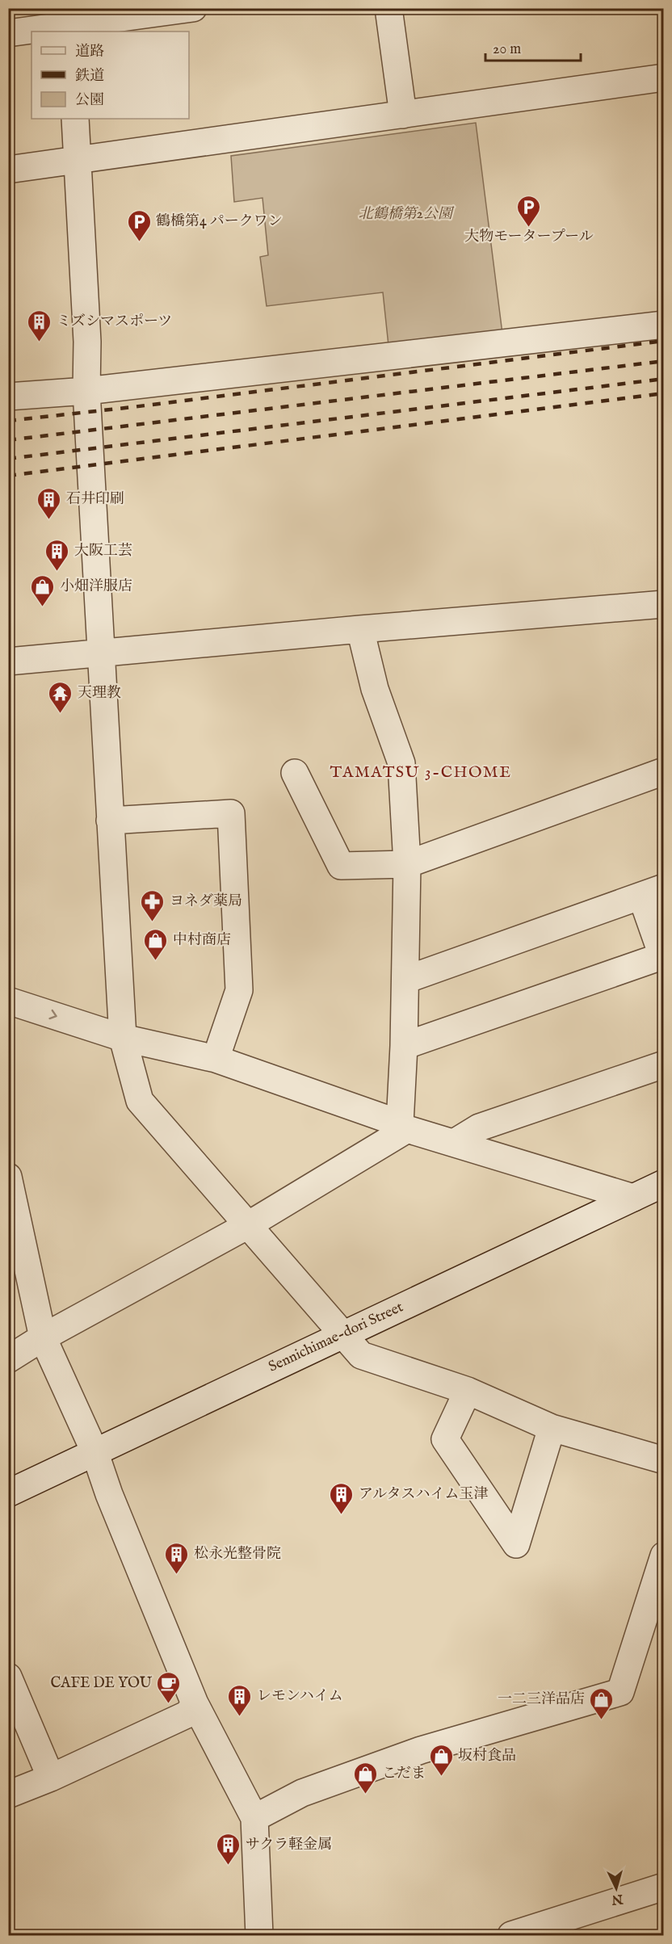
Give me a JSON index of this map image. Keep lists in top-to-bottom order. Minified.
{"streets":{"street":["Sennichimae-dori Street"]},"districts":["TAMATSU 3-CHOME"],"parks":["北鶴橋第2公園"],"places":{"parking":["大物モータープール","鶴橋第4 パークワン"],"building":["ミズシマスポーツ","石井印刷","大阪工芸","アルタスハイム玉津","松永光整骨院","レモンハイム","サクラ軽金属"],"shop":["小畑洋服店","中村商店","一二三洋品店","坂村食品","こだま"],"temple":["天理教"],"pharmacy":["ヨネダ薬局"],"cafe":["CAFE DE YOU"]},"legend":["道路","鉄道","公園"],"scale_bar":"20 m","north":"bottom"}
